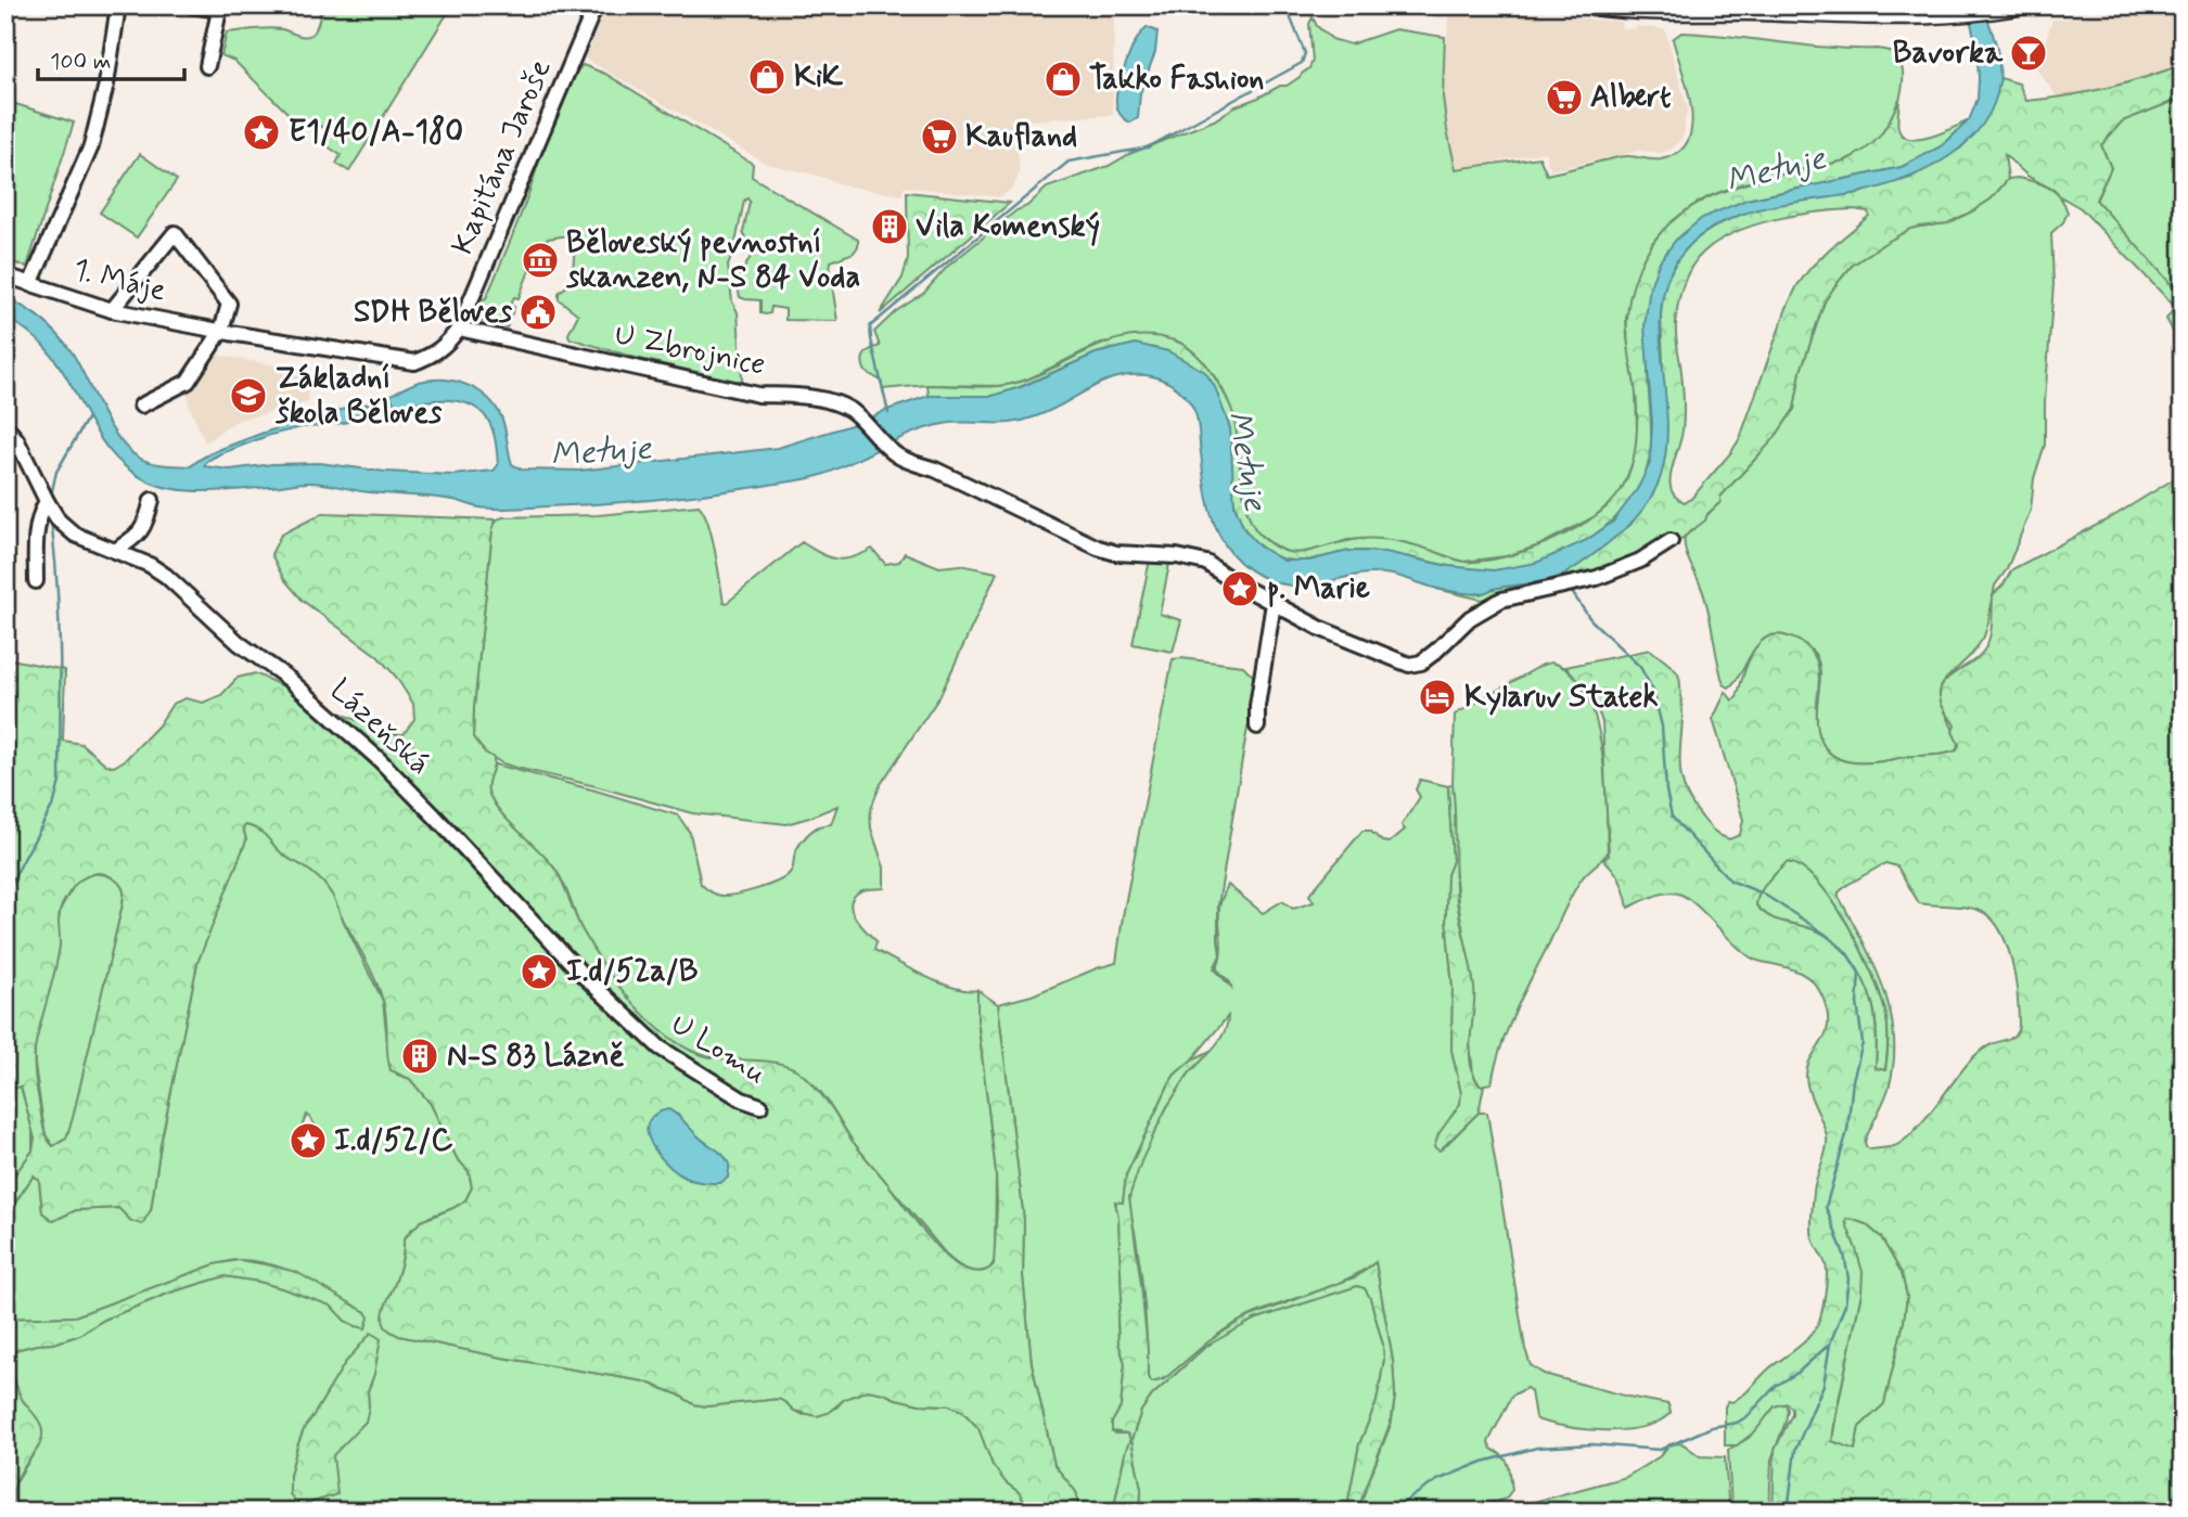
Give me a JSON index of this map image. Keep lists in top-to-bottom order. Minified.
{"streets":{"street":["Kapitána Jaroše","1. Máje","U Zbrojnice","Lázeňská","U Lomu"]},"crossings":[["Kapitána Jaroše","1. Máje"],["Kapitána Jaroše","U Zbrojnice"],["1. Máje","U Zbrojnice"],["Lázeňská","U Lomu"]],"water":["Metuje"],"places":{"bar":["Bavorka"],"shop":["KiK","Takko Fashion"],"supermarket":["Albert","Kaufland"],"place":["E1/40/A-180","p. Marie","I.d/52a/B","I.d/52/C"],"building":["Vila Komenský","N-S 83 Lázně"],"museum":["Běloveský pevnostní skanzen, N-S 84 Voda"],"public building":["SDH Běloves"],"school or university":["Základní škola Běloves"],"hotel":["Kylaruv Statek"]},"scale_bar":"100 m"}
